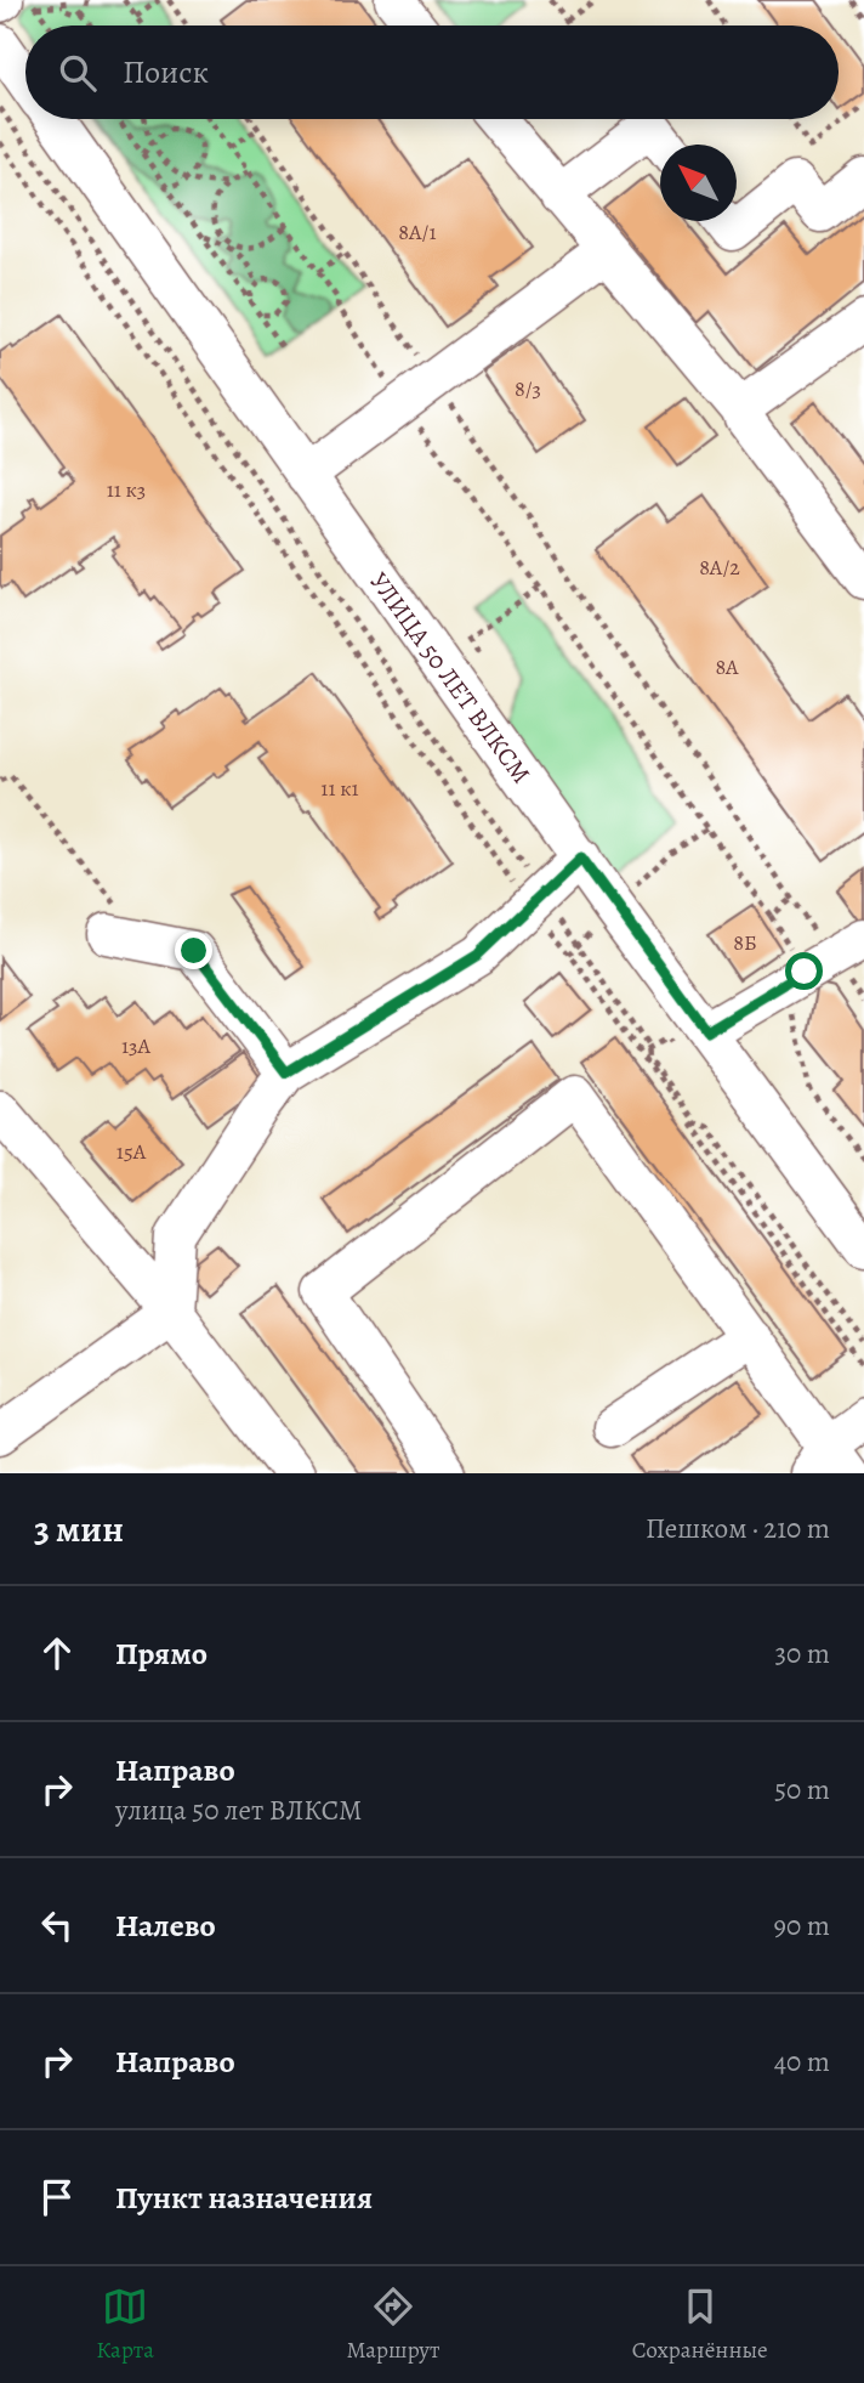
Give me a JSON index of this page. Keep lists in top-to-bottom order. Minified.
{"streets":{"street":["УЛИЦА 50 ЛЕТ ВЛКСМ"]},"house_numbers":["8А/1","8/3","11 к3","8А/2","8А","11 к1","8Б","13А","15А"],"north":"top left","page":{"search":"Поиск","heading":["3 мин","Пешком · 210 m"],"list":[["Прямо","30 m"],["Направо","улица 50 лет ВЛКСМ","50 m"],["Налево","90 m"],["Направо","40 m"],"Пункт назначения"],"nav":["Карта","Маршрут","Сохранённые"]}}
